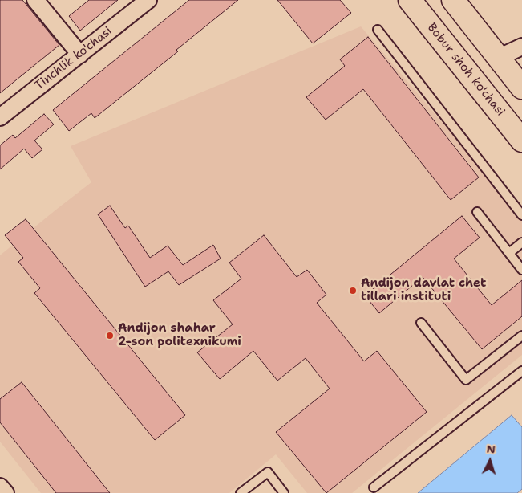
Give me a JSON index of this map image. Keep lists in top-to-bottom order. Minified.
{"streets":{"main road":["Bobur shoh ko'chasi"],"street":["Tinchlik ko'chasi"]},"places":["Andijon davlat chet tillari instituti","Andijon shahar 2-son politexnikumi"],"north":"top"}
